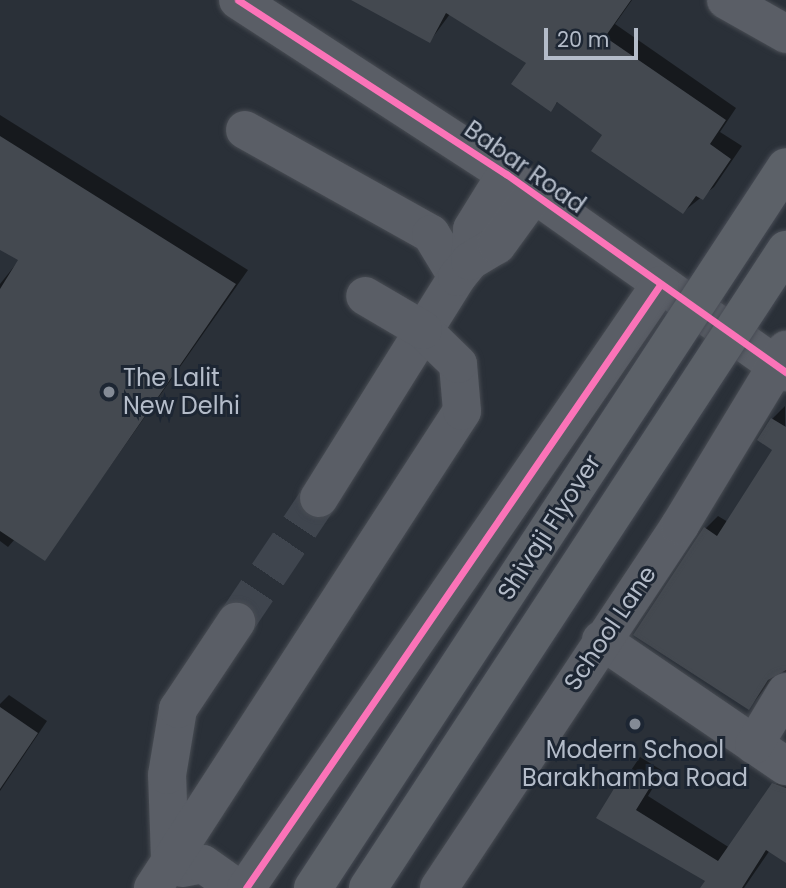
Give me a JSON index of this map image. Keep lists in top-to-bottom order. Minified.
{"streets":{"main road":["Shivaji Flyover"],"street":["Babar Road","School Lane"]},"crossings":[["Babar Road","School Lane"]],"places":["The Lalit New Delhi","Modern School Barakhamba Road"],"scale_bar":"20 m"}
